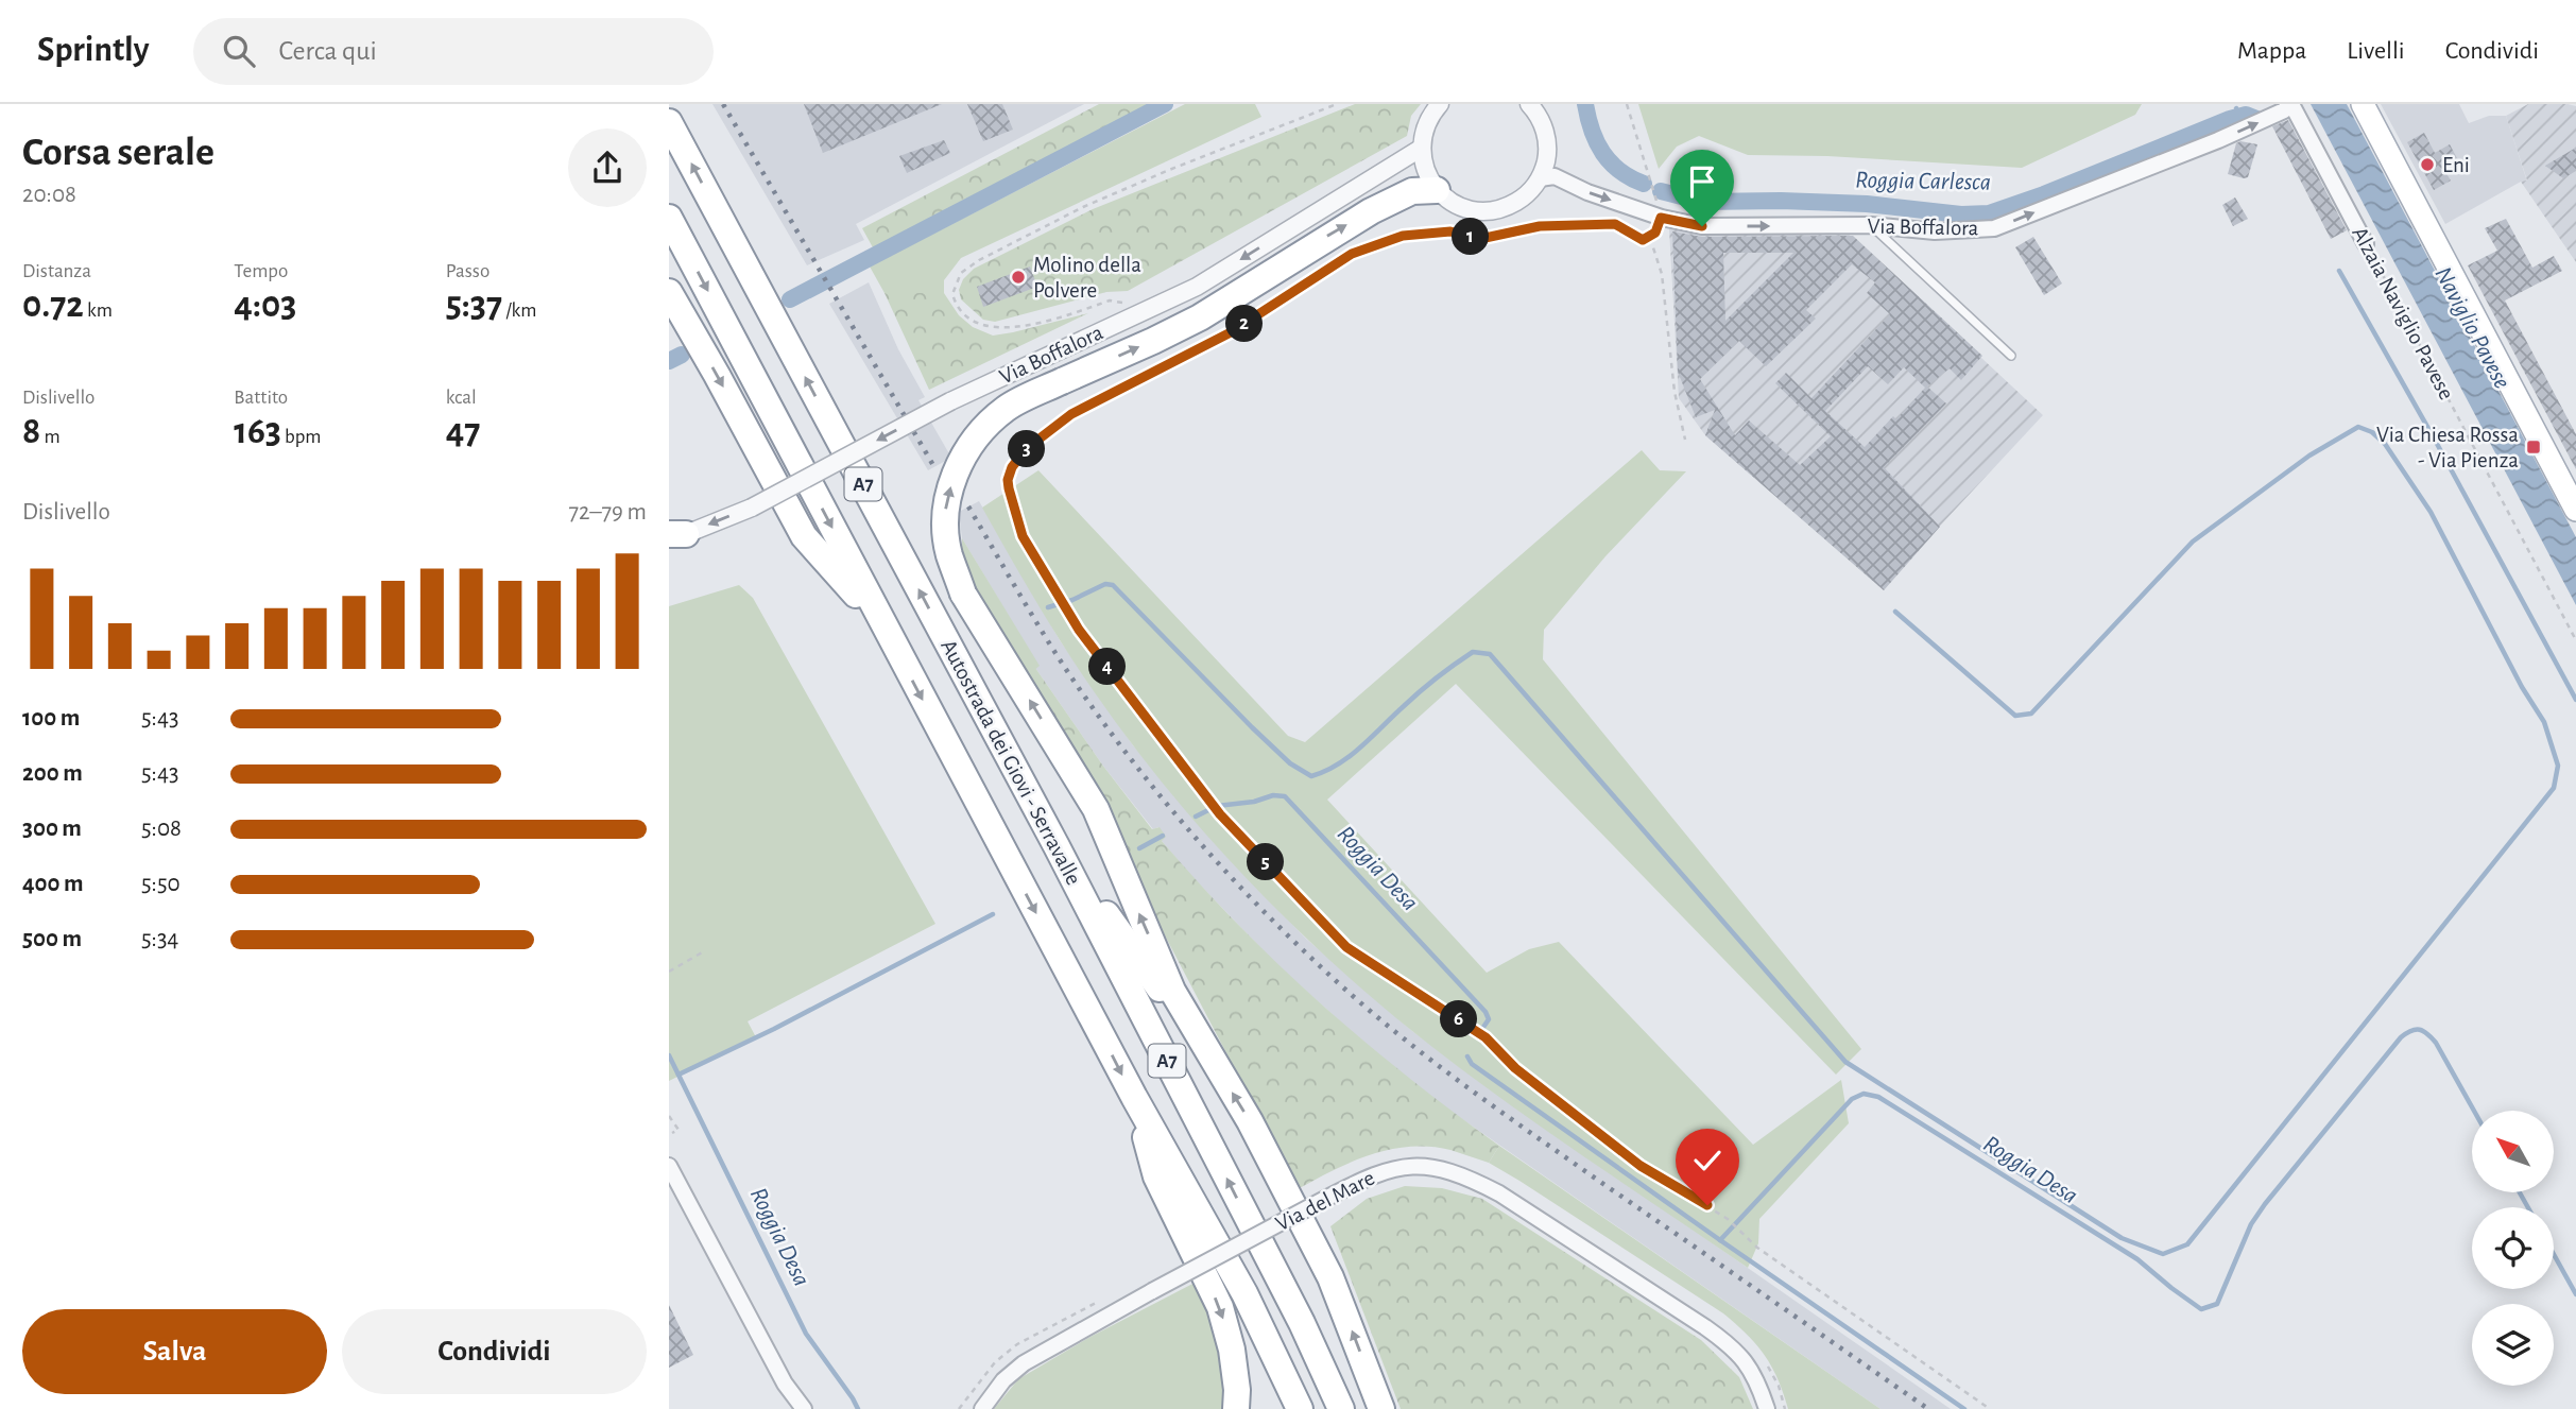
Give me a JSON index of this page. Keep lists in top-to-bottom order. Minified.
{"streets":{"highway":["A7","Autostrada dei Giovi - Serravalle"],"street":["Via Boffalora","Alzaia Naviglio Pavese","Via del Mare"]},"crossings":[["Via Boffalora","Alzaia Naviglio Pavese"]],"water":["Roggia Carlesca","Naviglio Pavese","Roggia Desa"],"places":{"other":["Eni","Molino della Polvere"],"transit":["Via Chiesa Rossa - Via Pienza"]},"north":"top left","page":{"header":"Sprintly","search":"Cerca qui","nav":["Mappa","Livelli","Condividi"],"heading":["Corsa serale","20:08"],"pins":["1","2","3","4","5","6"],"stats":[["Distanza","0.72 km"],["Tempo","4:03"],["Passo","5:37 /km"],["Dislivello","8 m"],["Battito","163 bpm"],["kcal","47"]],"chart":["Dislivello","72–79 m"],"list":[{"name":"100 m","note":"5:43"},{"name":"200 m","note":"5:43"},{"name":"300 m","note":"5:08"},{"name":"400 m","note":"5:50"},{"name":"500 m","note":"5:34"}],"buttons":["Salva","Condividi"]}}
